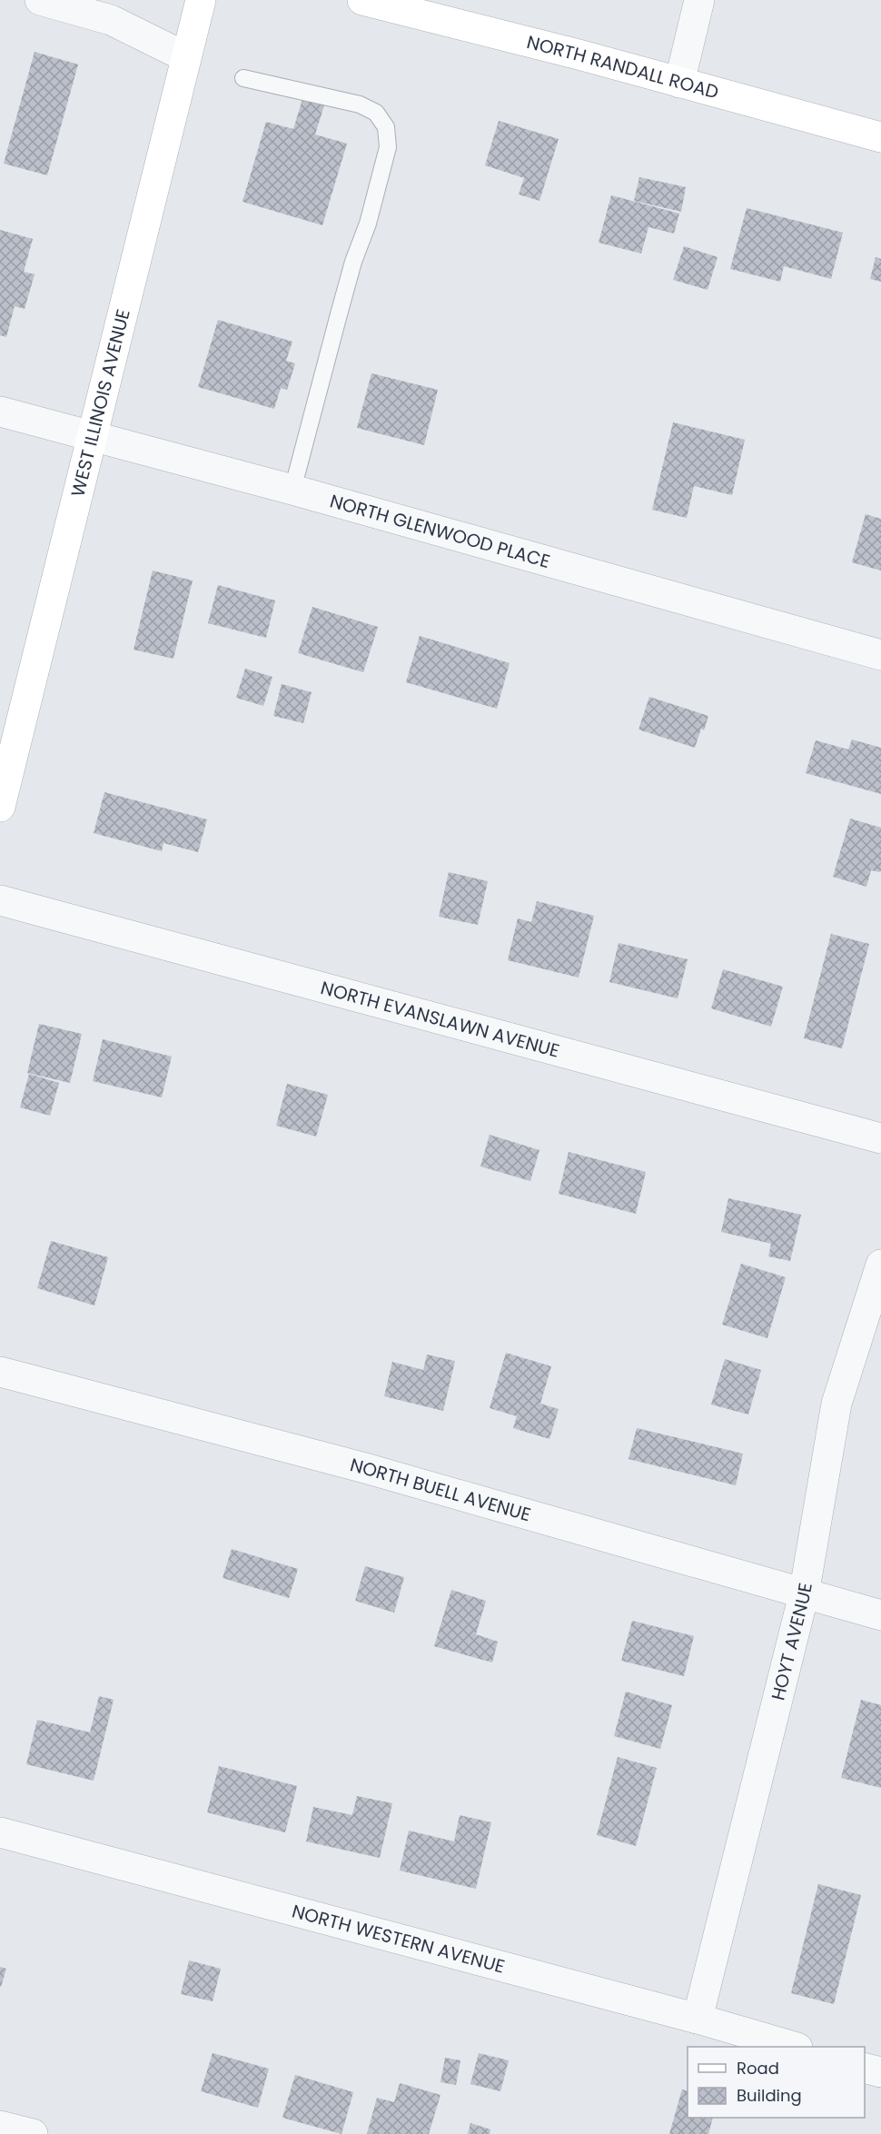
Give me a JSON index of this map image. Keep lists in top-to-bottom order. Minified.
{"streets":{"street":["NORTH RANDALL ROAD","WEST ILLINOIS AVENUE","NORTH GLENWOOD PLACE","NORTH EVANSLAWN AVENUE","NORTH BUELL AVENUE","HOYT AVENUE","NORTH WESTERN AVENUE"]},"crossings":[["WEST ILLINOIS AVENUE","NORTH GLENWOOD PLACE"],["NORTH BUELL AVENUE","HOYT AVENUE"],["HOYT AVENUE","NORTH WESTERN AVENUE"]],"legend":["Road","Building"]}
